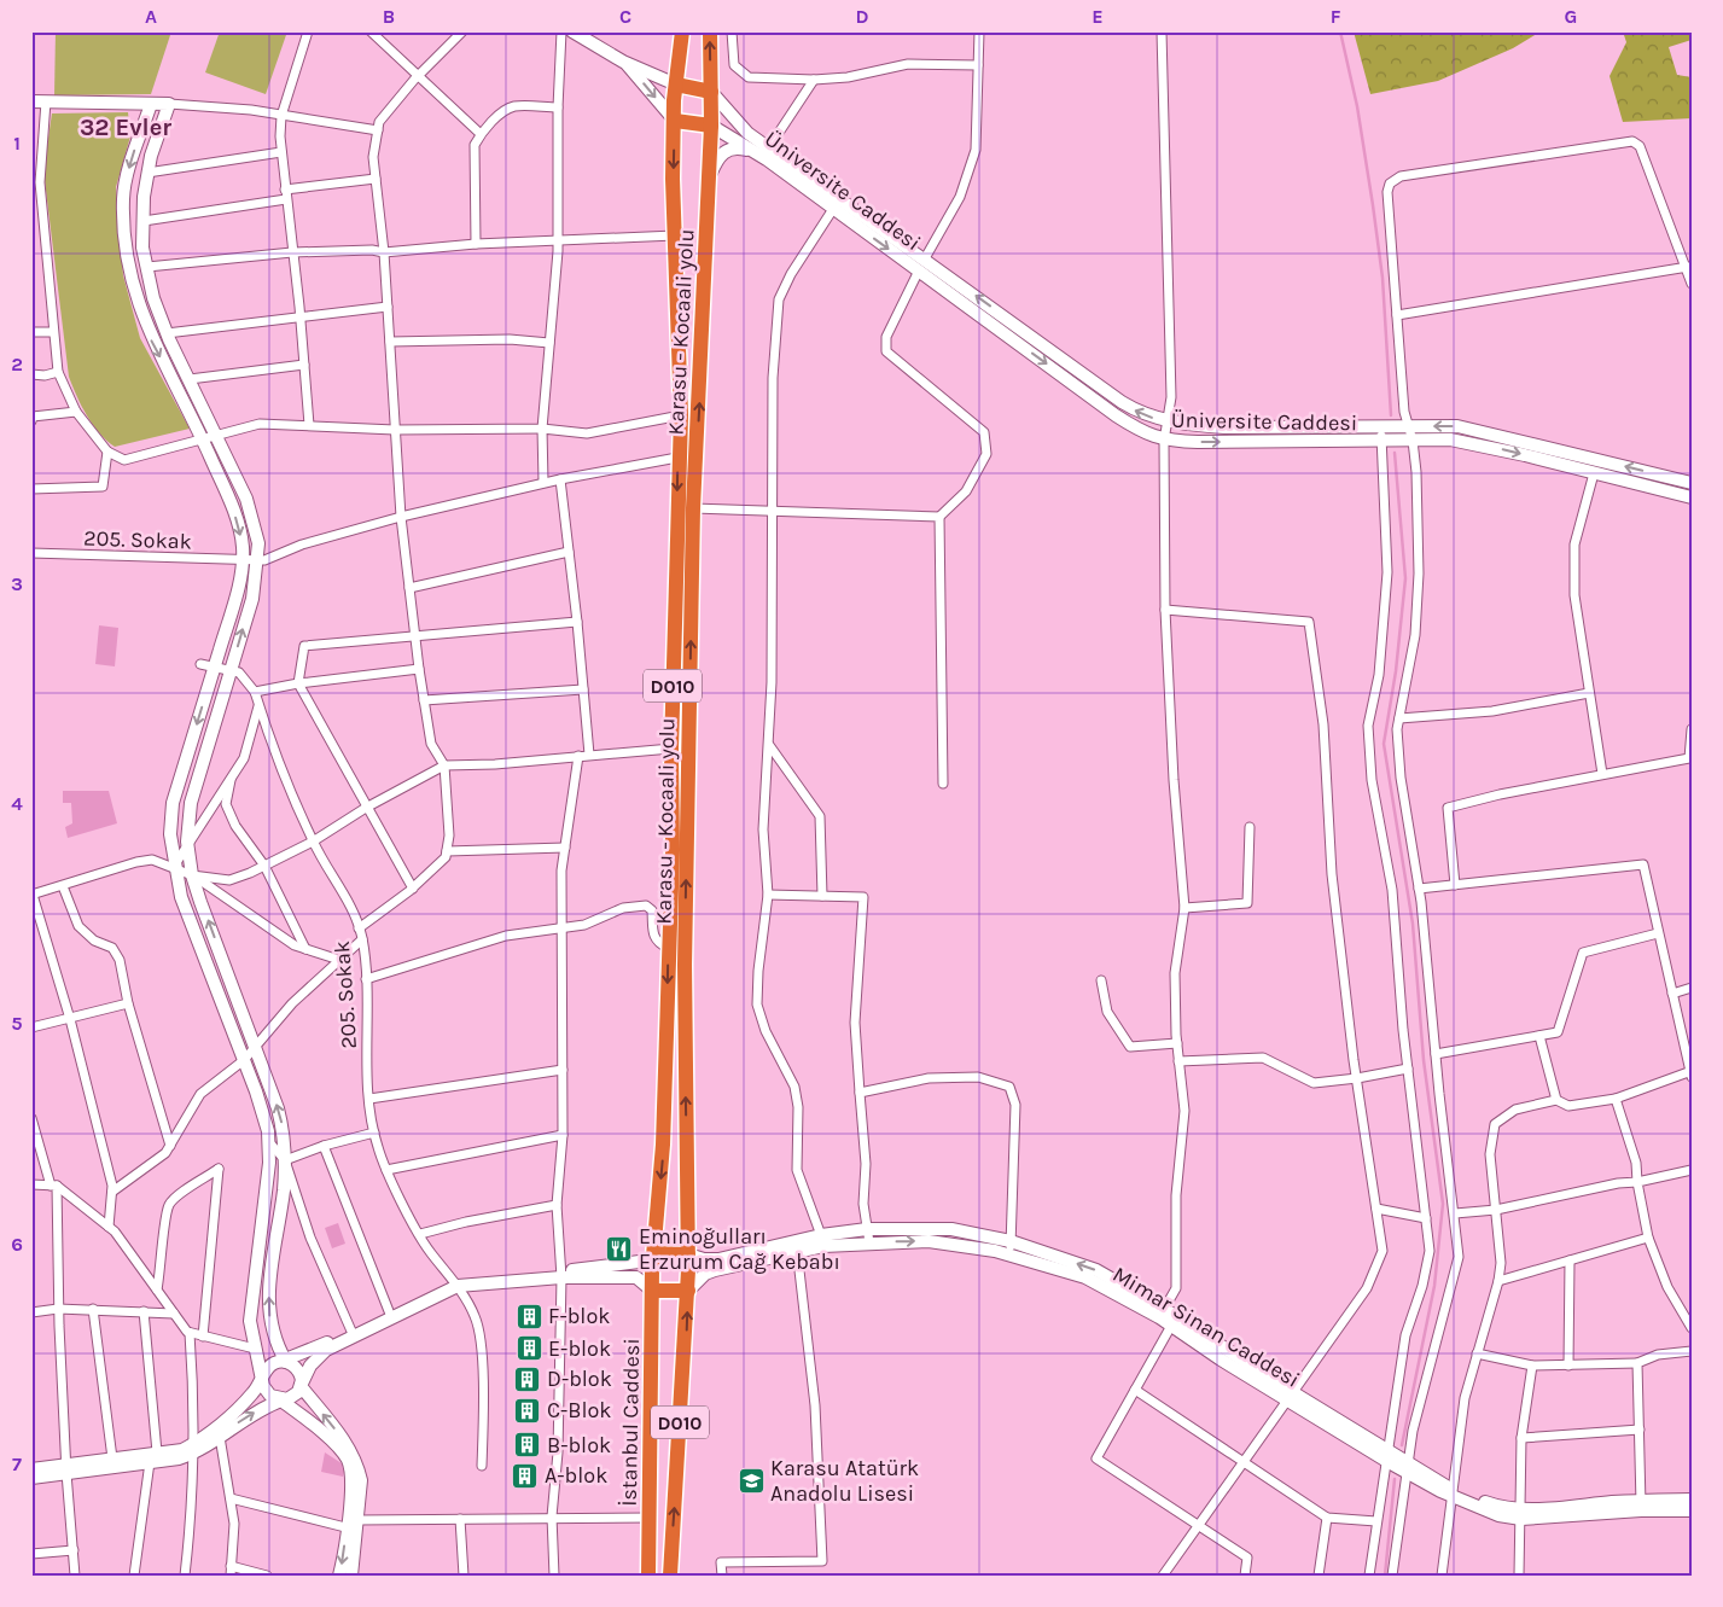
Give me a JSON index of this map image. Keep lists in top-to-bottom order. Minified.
{"streets":{"highway":["Karasu - Kocaali yolu","D010","İstanbul Caddesi"],"main road":["Üniversite Caddesi","Mimar Sinan Caddesi"],"street":["205. Sokak"]},"crossings":[["Üniversite Caddesi","Karasu - Kocaali yolu"],["Karasu - Kocaali yolu","205. Sokak"],["Karasu - Kocaali yolu","Mimar Sinan Caddesi"],["Karasu - Kocaali yolu","İstanbul Caddesi"]],"districts":["32 Evler"],"places":{"restaurant":["Eminoğulları Erzurum Cağ Kebabı"],"building":["F-blok","E-blok","D-blok","C-Blok","B-blok","A-blok"],"school or university":["Karasu Atatürk Anadolu Lisesi"]},"grid":{"columns":["A","B","C","D","E","F","G"],"rows":["1","2","3","4","5","6","7"]}}
